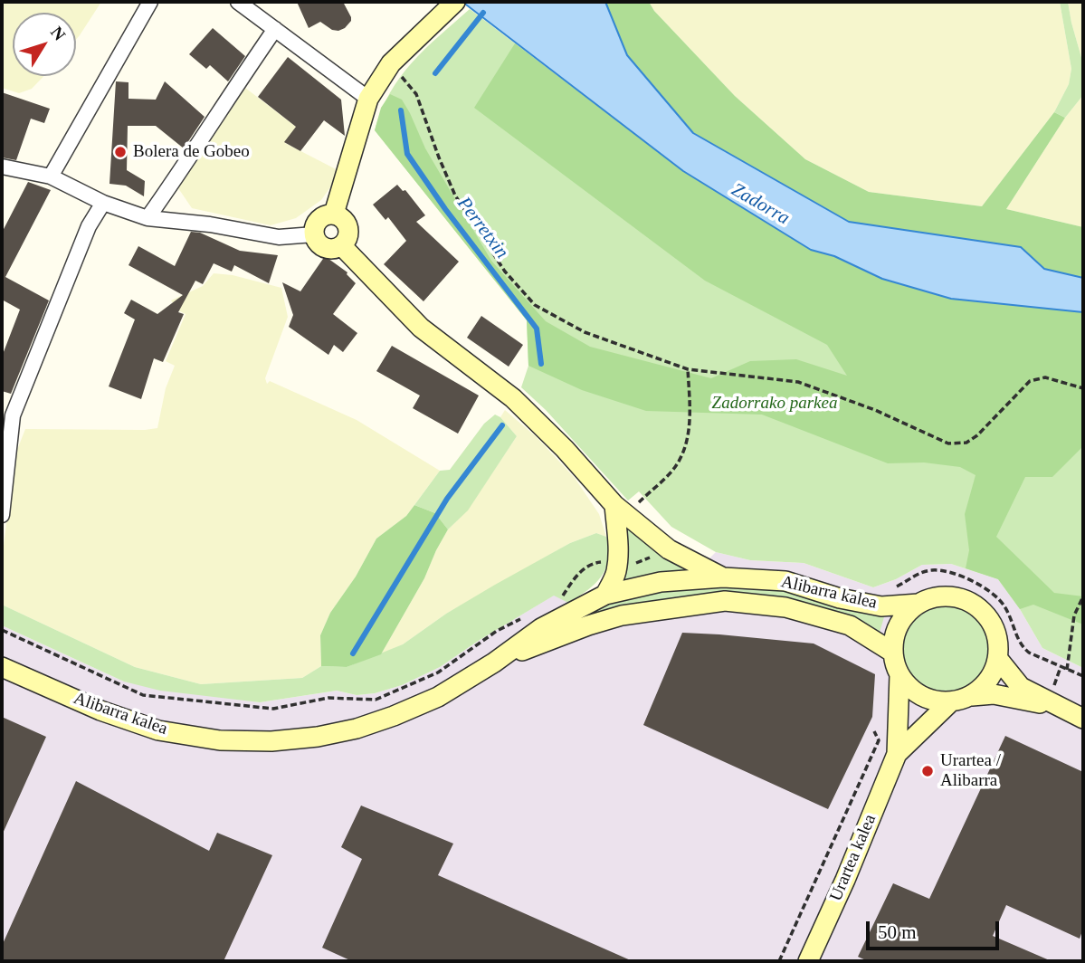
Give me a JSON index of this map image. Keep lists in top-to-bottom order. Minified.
{"streets":{"street":["Alibarra kalea","Urartea kalea"]},"crossings":[["Alibarra kalea","Urartea kalea"]],"water":["Zadorra","Perretxin"],"parks":["Zadorrako parkea"],"places":["Bolera de Gobeo","Urartea / Alibarra"],"scale_bar":"50 m","north":"top right"}
